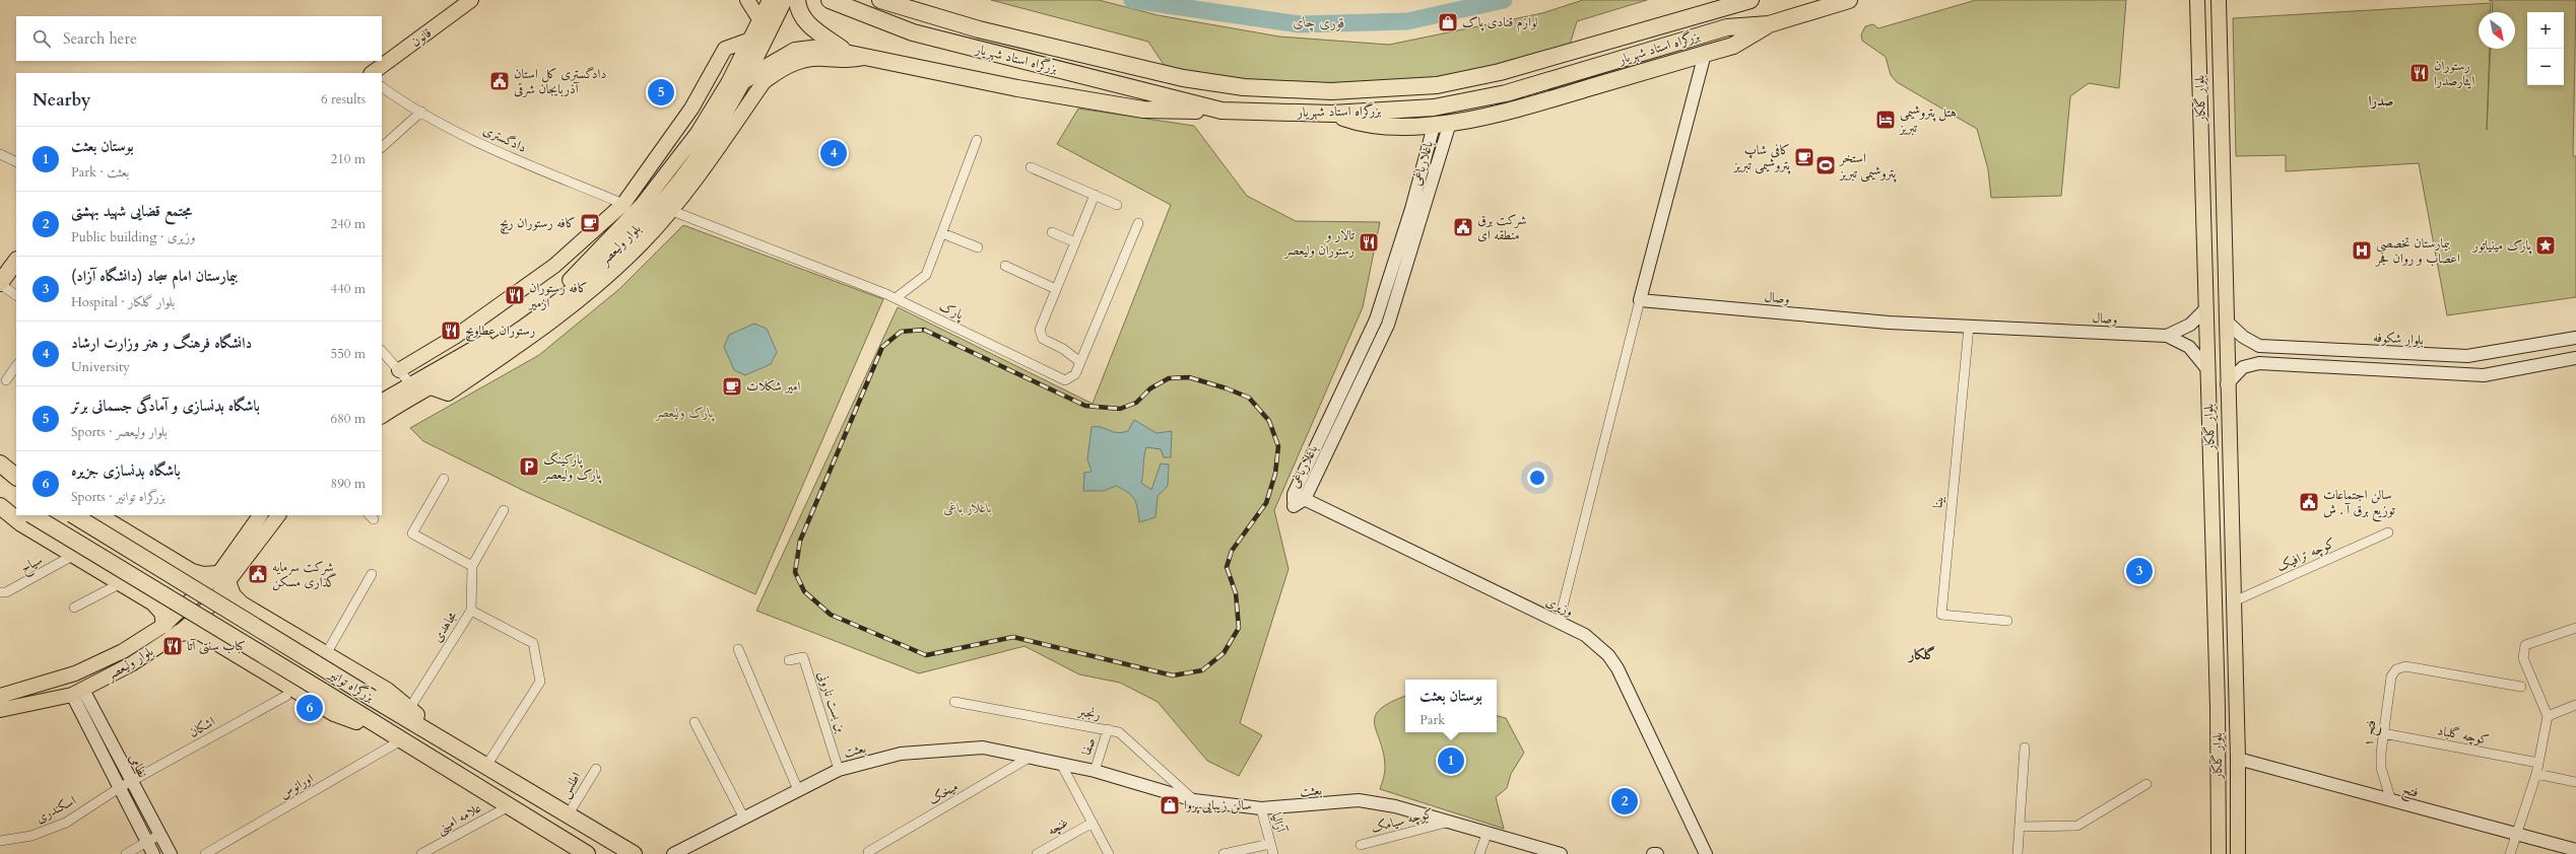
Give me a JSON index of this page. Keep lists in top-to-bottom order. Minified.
{"streets":{"highway":["بزرگراه استاد شهریار","بزرگراه توانیر"],"main road":["قانون","بلوار گلکار","باغلارباغی","بلوار ولیعصر","وصال","بلوار شکوفه","وزیری","بعثت","نظامی","فتح"],"street":["دادگستری","پارک","بینا","کوچه ترافیک","سیاح","مجاهدی","بن بست نارونی","رنجبر","اشکان","فتح ۱","کوچه گلباد","صفا","اطلس","اورانوس","میخک","اسکندری","علامه امینی","کوچه سیامک","آزالیا","غنچه"]},"crossings":[["بلوار گلکار","بلوار شکوفه"],["بلوار گلکار","کوچه ترافیک"],["بلوار گلکار","فتح"],["باغلارباغی","وزیری"],["بلوار ولیعصر","پارک"],["بلوار ولیعصر","نظامی"],["وصال","بینا"],["بزرگراه توانیر","اطلس"],["بزرگراه توانیر","اورانوس"],["بزرگراه توانیر","علامه امینی"],["بن بست نارونی","بعثت"],["رنجبر","صفا"],["رنجبر","بعثت"],["اشکان","نظامی"],["اشکان","اسکندری"],["فتح ۱","کوچه گلباد"],["فتح ۱","فتح"],["صفا","بعثت"],["بعثت","میخک"],["بعثت","کوچه سیامک"],["بعثت","آزالیا"],["نظامی","اسکندری"]],"districts":["صدرا","گلکار"],"water":["قوری چای"],"parks":["پارک ولیعصر","باغلار باغی"],"places":{"shop":["لوازم قنادی پاک","سالن زيبايى پروا"],"restaurant":["رستوران ایثارصدرا","تالار و رستوران ولیعصر","کافه رستوران ازمیر","رستوران عطاویچ","کباب سنتی آتا"],"public building":["دادگستری کل استان آذربایجان شرقی","شرکت برق منطقه ای","سالن اجتماعات توزیع برق آ . ش","شرکت سرمایه گذاری مسکن"],"hotel":["هتل پتروشیمی تبریز"],"cafe":["کافی شاپ پتروشیمی تبریز","کافه رستوران ریچ","امیر شکلات"],"sports":["استخر پتروشیمی تبریز"],"place":["پارک مینیاتور"],"hospital":["بیمارستان تخصصی اعصاب و روان فجر"],"parking":["پارکینگ پارک ولیعصر"]},"north":"bottom right","page":{"map_buttons":["+","−"],"search":"Search here","heading":["Nearby","6 results"],"pins":["5","4","3","6","1","2"],"list":[{"mark":"1","name":"بوستان بعثت","note":"Park · بعثت","value":"210 m"},{"mark":"2","name":"مجتمع قضایی شهید بهشتی","note":"Public building · وزیری","value":"240 m"},{"mark":"3","name":"بیمارستان امام سجاد (دانشگاه آزاد)","note":"Hospital · بلوار گلکار","value":"440 m"},{"mark":"4","name":"دانشگاه فرهنگ و هنر وزارت ارشاد","note":"University","value":"550 m"},{"mark":"5","name":"باشگاه بدنسازی و آمادگی جسمانی برتر","note":"Sports · بلوار ولیعصر","value":"680 m"},{"mark":"6","name":"باشگاه بدنسازی جزیره","note":"Sports · بزرگراه توانیر","value":"890 m"}],"popup":["بوستان بعثت","Park"]}}
